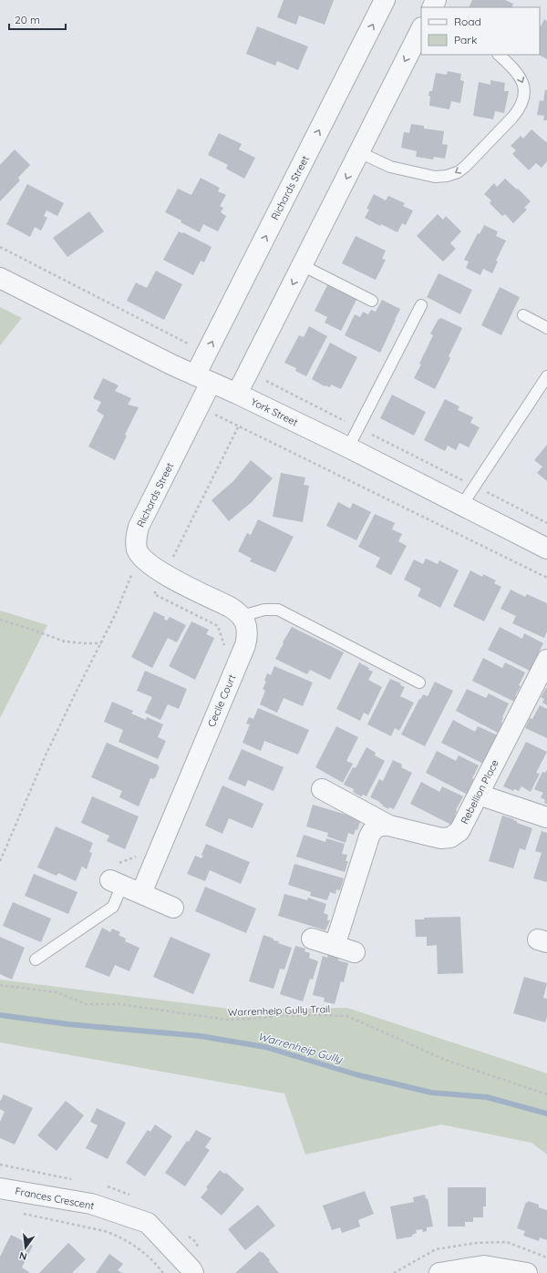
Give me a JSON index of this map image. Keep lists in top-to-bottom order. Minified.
{"streets":{"street":["Richards Street","York Street","Cecile Court","Rebellion Place","Frances Crescent"],"path":["Warrenheip Gully Trail"]},"crossings":[["Richards Street","York Street"]],"water":["Warrenheip Gully"],"legend":["Road","Park"],"scale_bar":"20 m","north":"bottom"}
